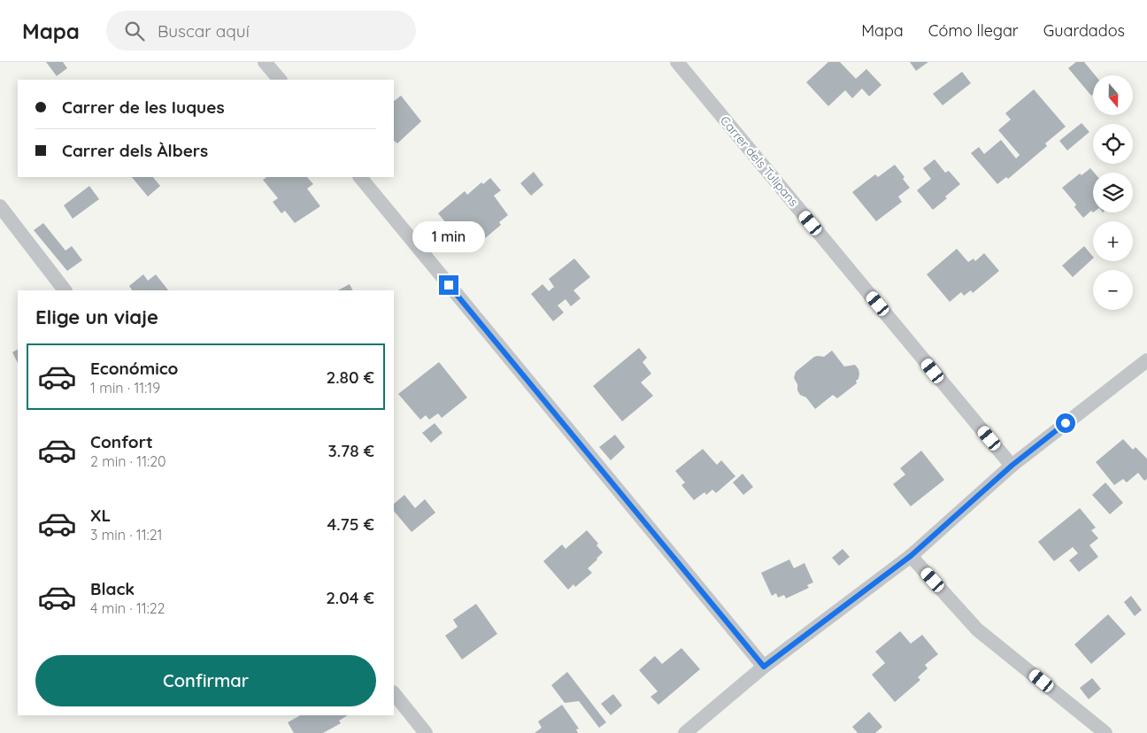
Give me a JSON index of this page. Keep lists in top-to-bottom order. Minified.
{"streets":{"street":["Carrer dels Tulipans"]},"north":"bottom","page":{"header":"Mapa","search":"Buscar aquí","nav":["Mapa","Cómo llegar","Guardados"],"map_buttons":["+","−"],"banner":["Carrer de les Iuques","Carrer dels Àlbers"],"bubble":"1 min","heading":"Elige un viaje","list":[{"name":"Económico","note":"1 min · 11:19","value":"2.80 €"},{"name":"Confort","note":"2 min · 11:20","value":"3.78 €"},{"name":"XL","note":"3 min · 11:21","value":"4.75 €"},{"name":"Black","note":"4 min · 11:22","value":"2.04 €"}],"buttons":"Confirmar"}}
